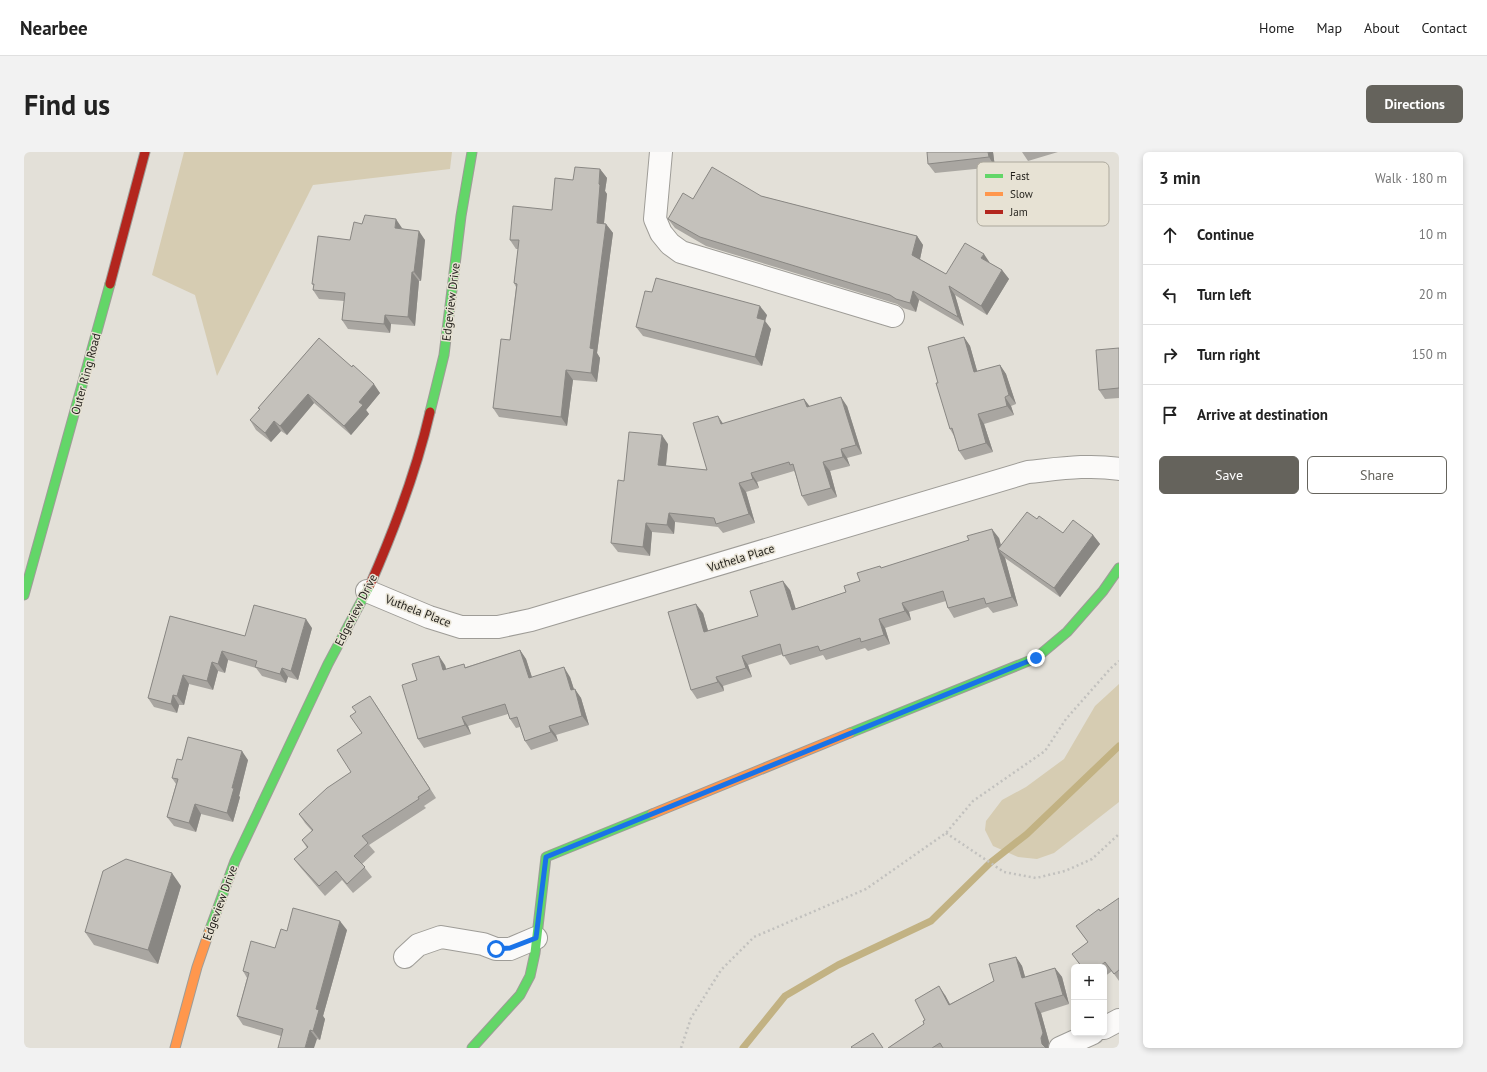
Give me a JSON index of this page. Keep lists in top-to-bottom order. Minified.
{"streets":{"main road":["Edgeview Drive","Outer Ring Road"],"street":["Vuthela Place"]},"crossings":[["Edgeview Drive","Vuthela Place"]],"legend":["Fast","Slow","Jam"],"page":{"header":"Nearbee","nav":["Home","Map","About","Contact"],"buttons":["Directions",["Save","Share"]],"title":"Find us","heading":["3 min","Walk · 180 m"],"list":[["Continue","10 m"],["Turn left","20 m"],["Turn right","150 m"],"Arrive at destination"],"map_buttons":["+","−"]}}
